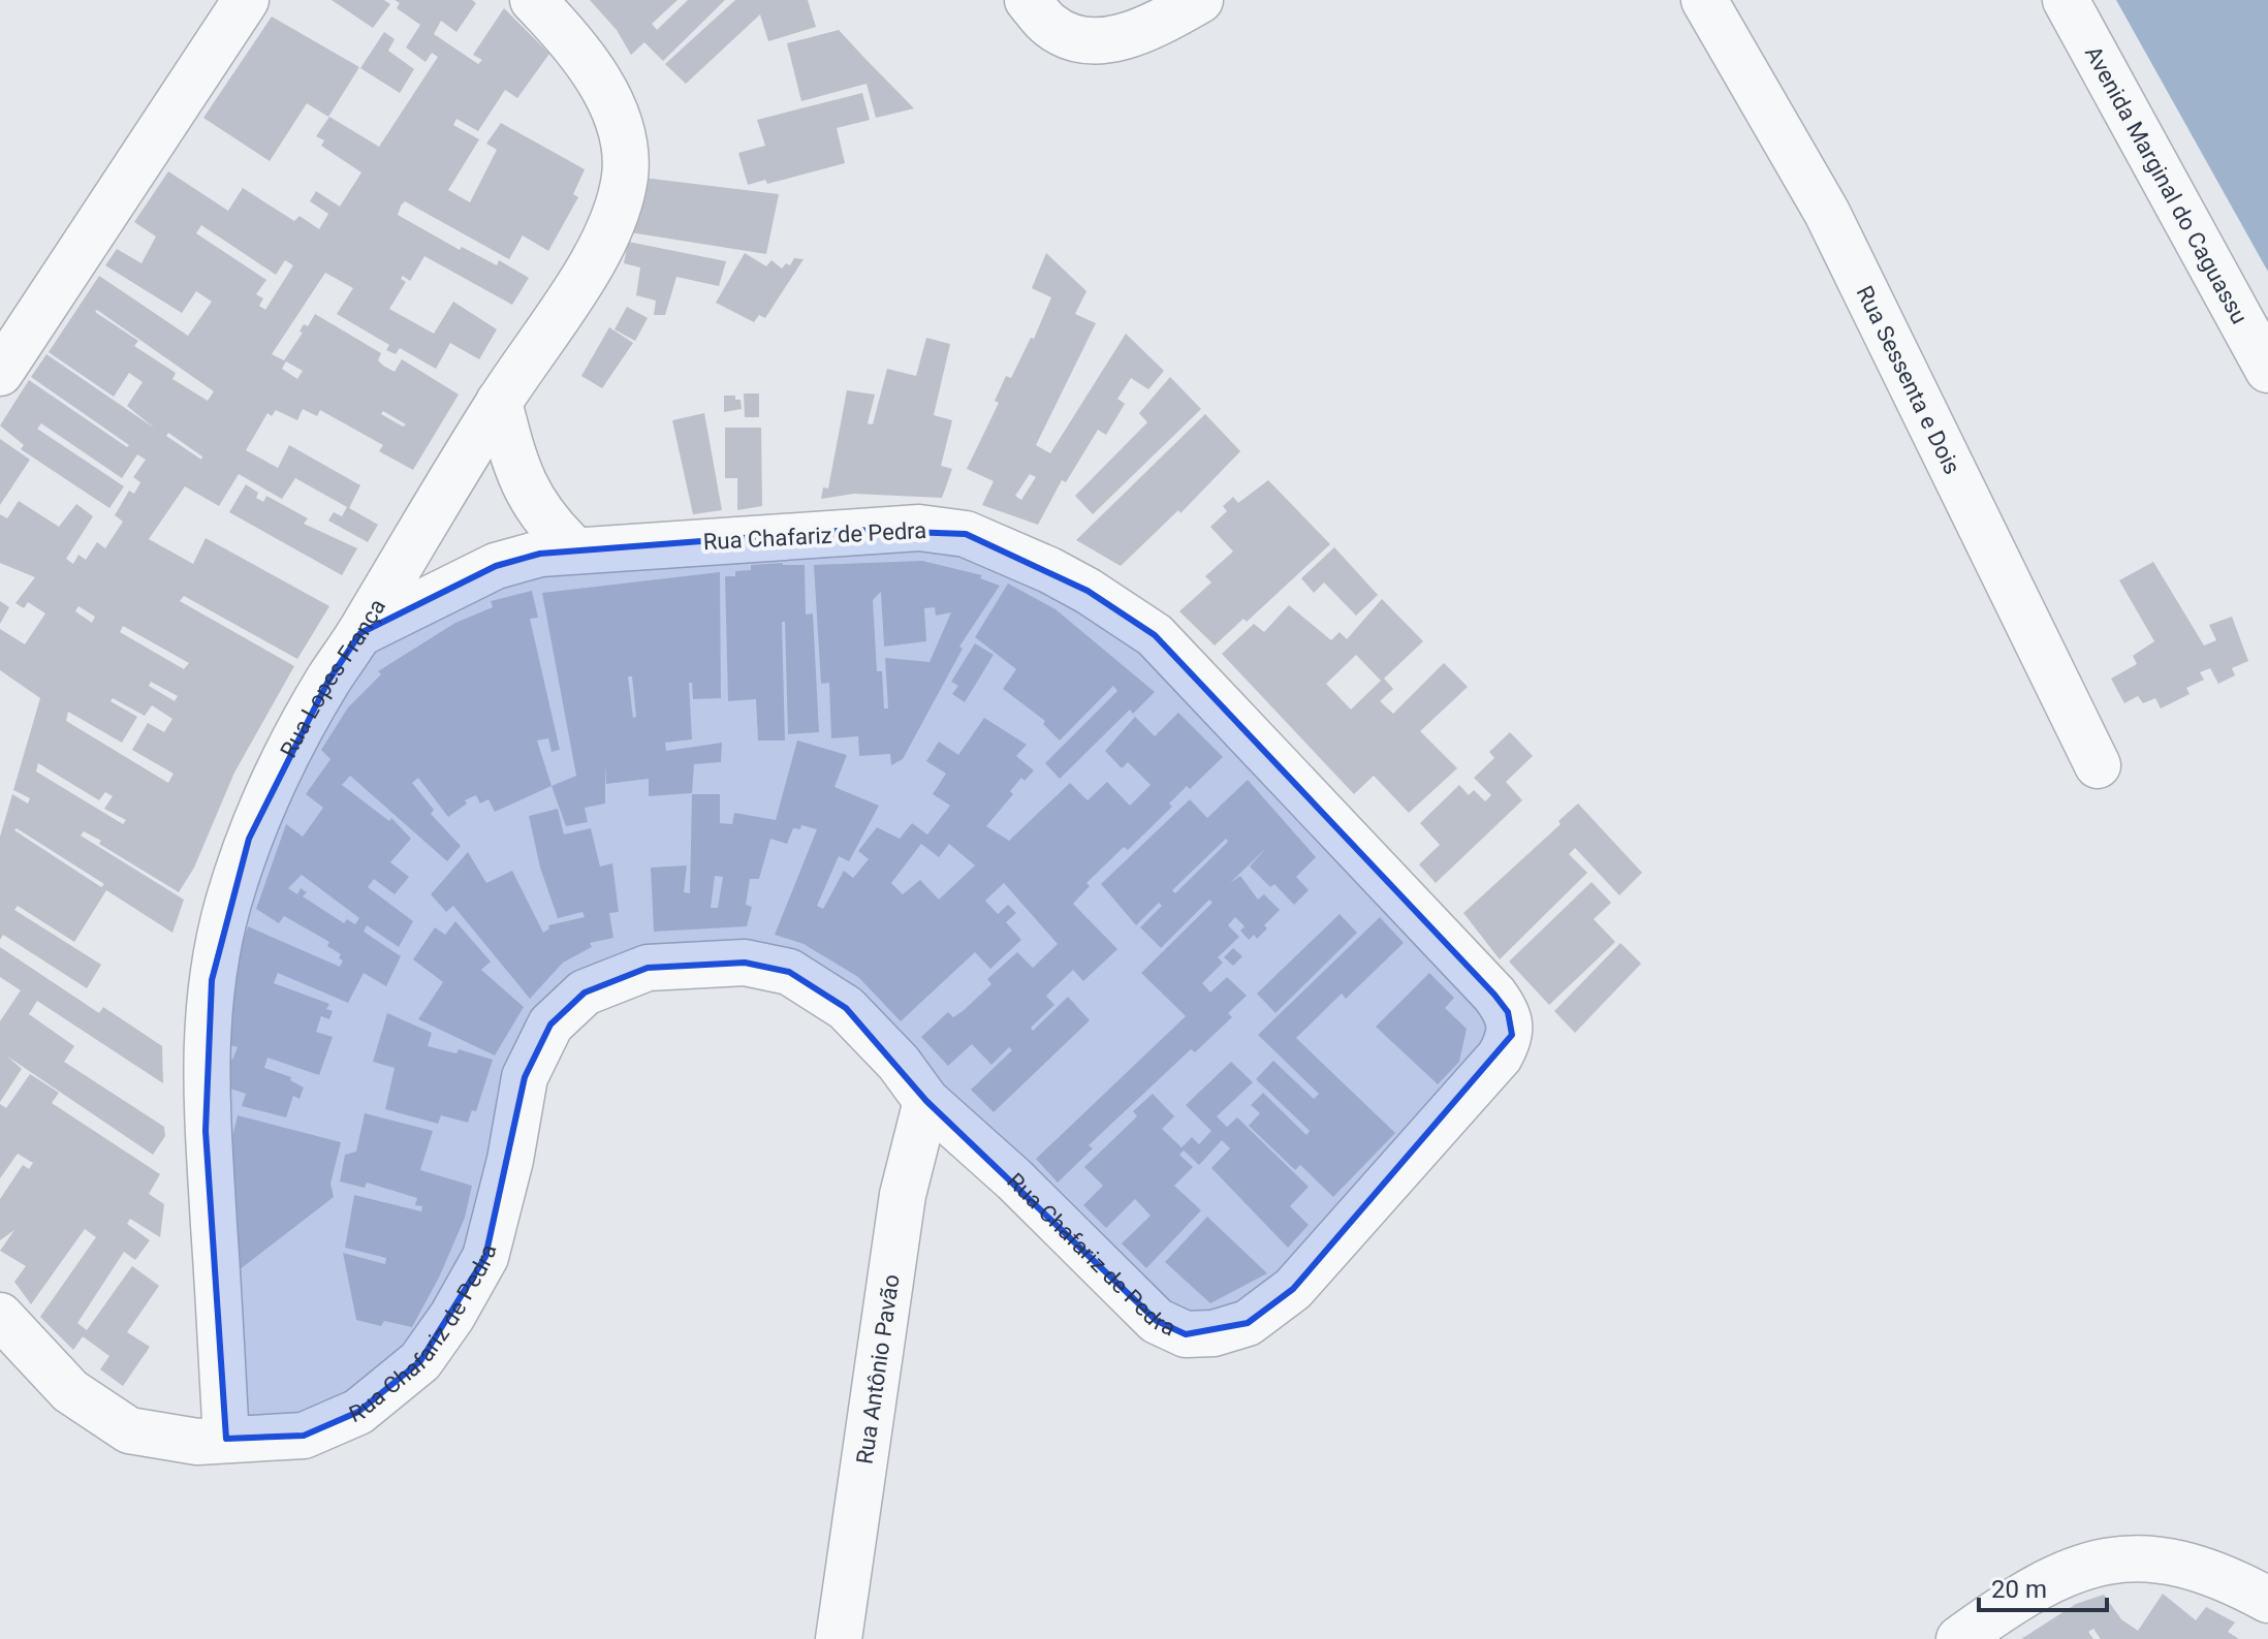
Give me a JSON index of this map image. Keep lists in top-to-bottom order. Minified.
{"streets":{"street":["Avenida Marginal do Caguassu","Rua Sessenta e Dois","Rua Chafariz de Pedra","Rua Lopes França","Rua Antônio Pavão"]},"crossings":[["Rua Chafariz de Pedra","Rua Lopes França"],["Rua Chafariz de Pedra","Rua Antônio Pavão"]],"scale_bar":"20 m"}
